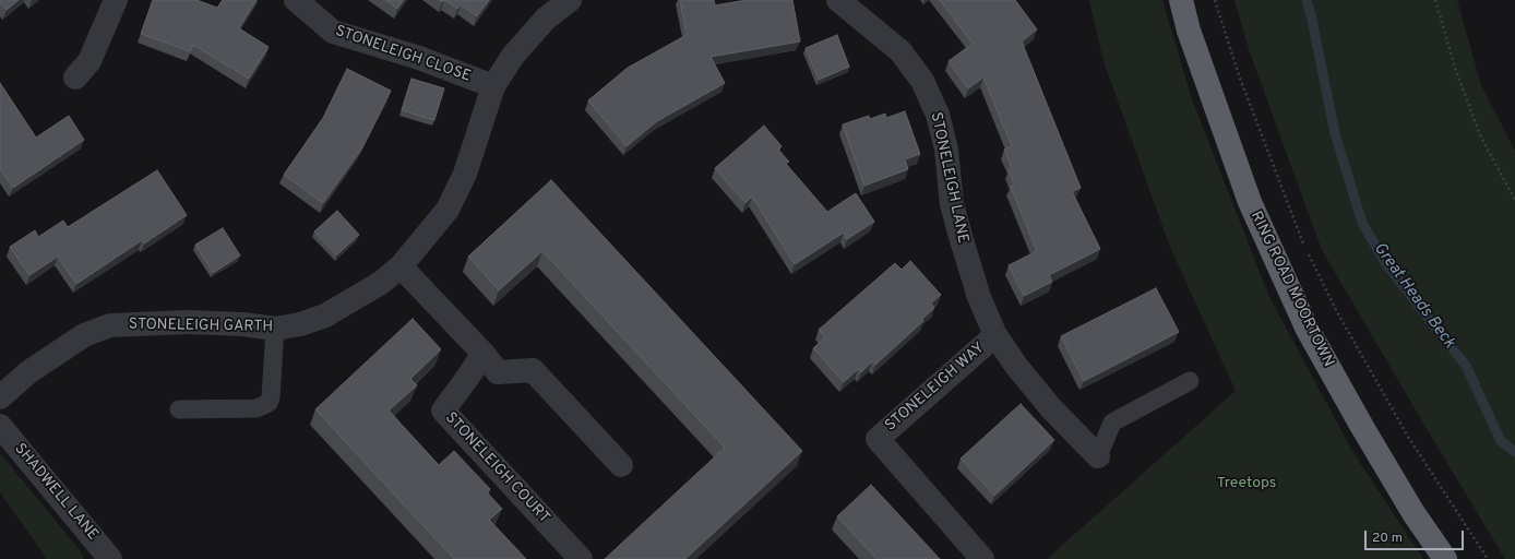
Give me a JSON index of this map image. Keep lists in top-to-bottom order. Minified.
{"streets":{"highway":["RING ROAD MOORTOWN"],"street":["STONELEIGH CLOSE","STONELEIGH LANE","STONELEIGH GARTH","STONELEIGH WAY","STONELEIGH COURT","SHADWELL LANE"]},"crossings":[["STONELEIGH CLOSE","STONELEIGH GARTH"],["STONELEIGH LANE","STONELEIGH WAY"]],"water":["Great Heads Beck"],"parks":["Treetops"],"scale_bar":"20 m"}
